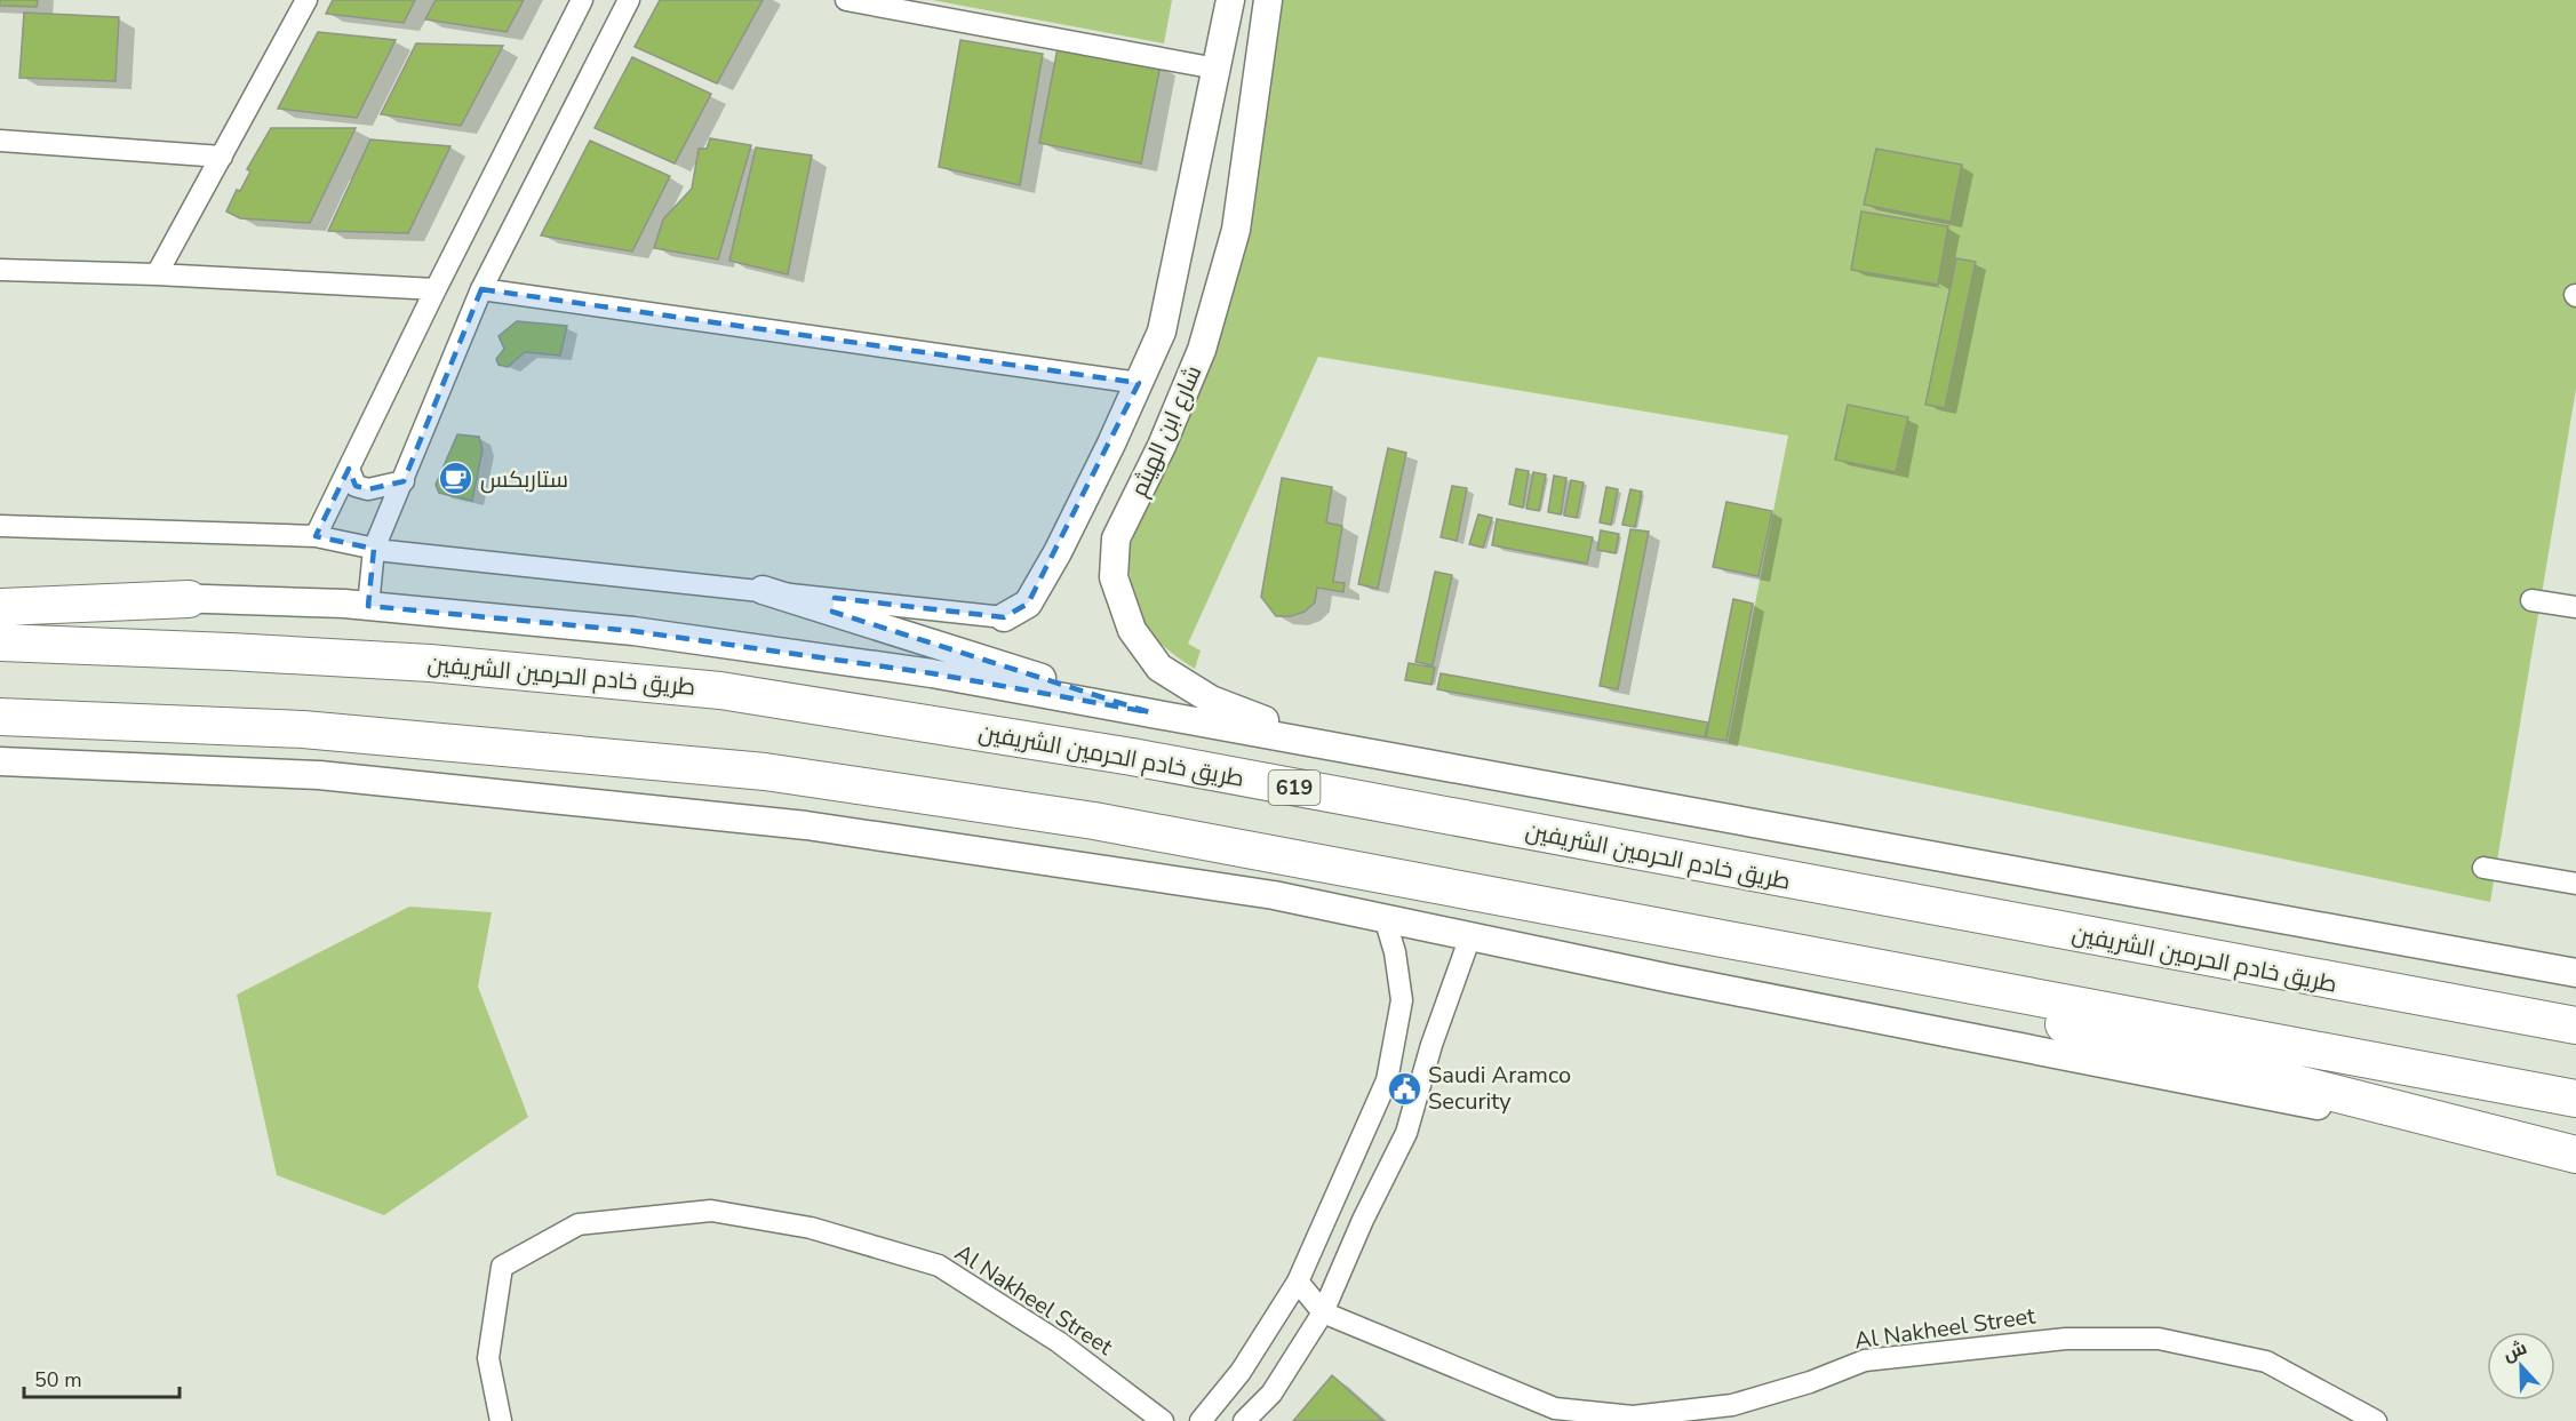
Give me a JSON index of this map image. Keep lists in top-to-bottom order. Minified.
{"streets":{"highway":["طريق خادم الحرمين الشريفين","619"],"main road":["شارع ابن الهيثم"],"street":["Al Nakheel Street"]},"places":{"cafe":["ستاربكس"],"public building":["Saudi Aramco Security"]},"scale_bar":"50 m","north":"top"}
